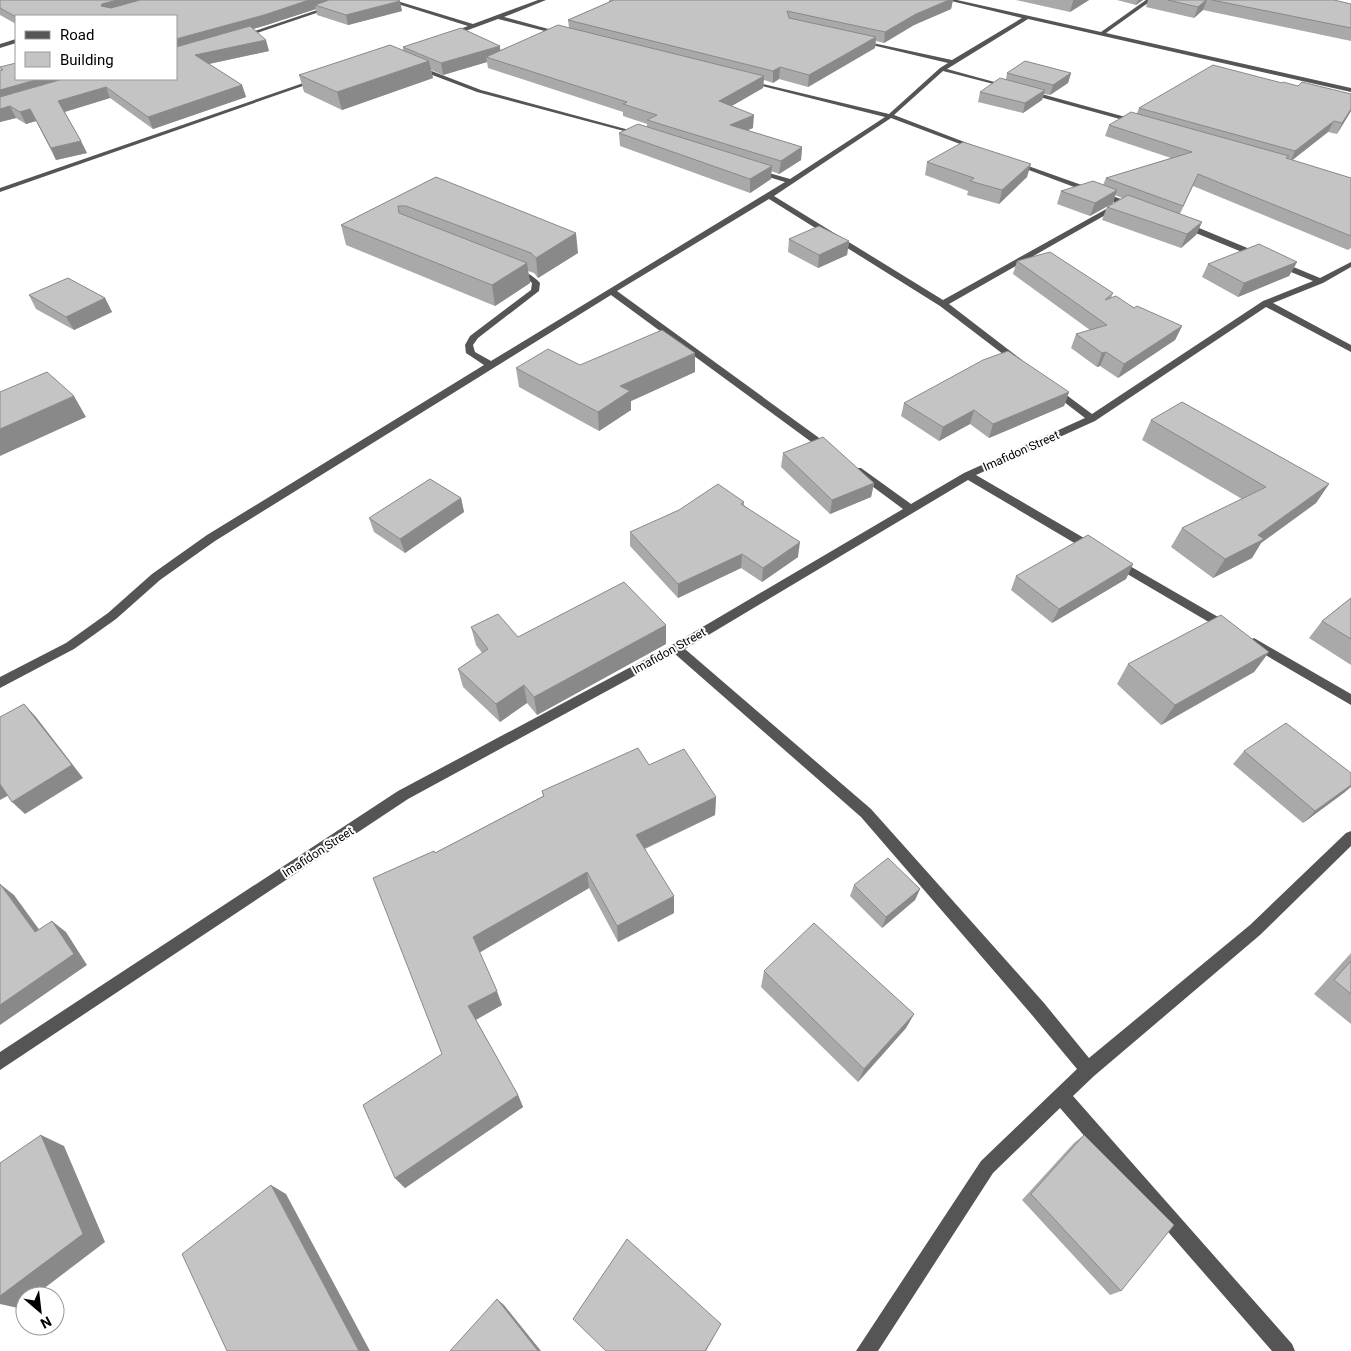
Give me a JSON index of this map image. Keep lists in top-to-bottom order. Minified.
{"streets":{"street":["Imafidon Street"]},"legend":["Road","Building"],"north":"bottom right"}
